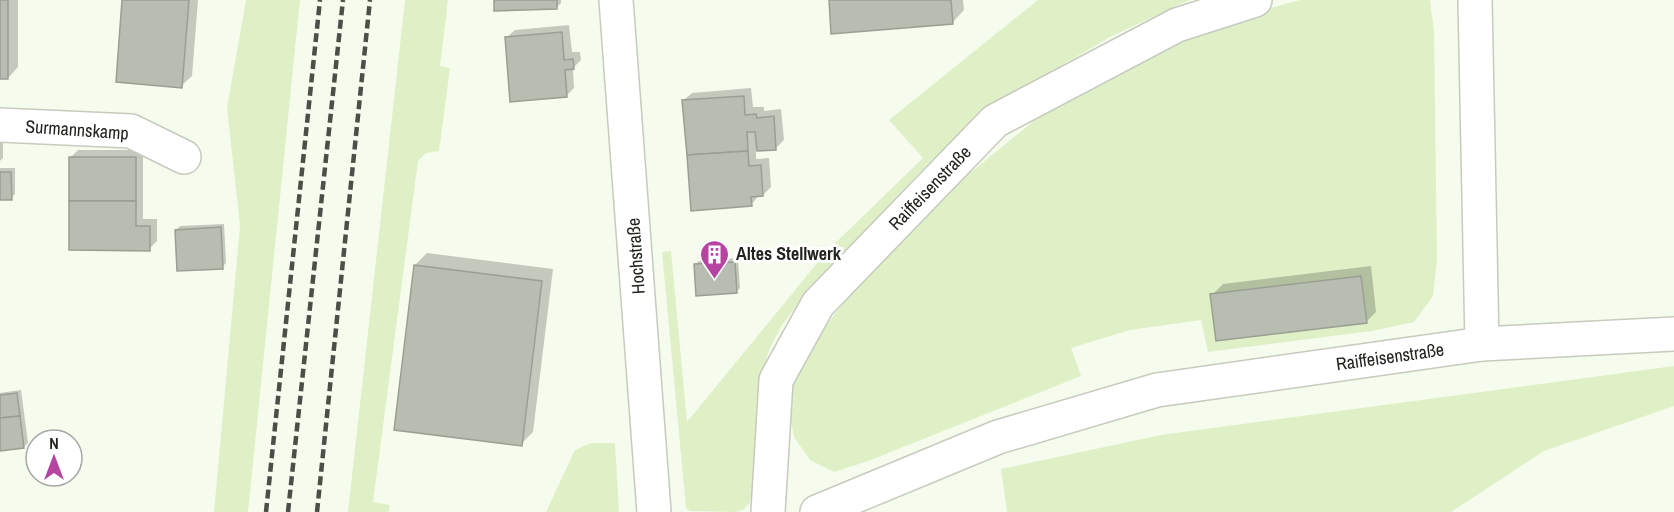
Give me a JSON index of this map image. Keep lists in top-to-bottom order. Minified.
{"streets":{"street":["Surmannskamp","Raiffeisenstraße","Hochstraße"]},"places":{"building":["Altes Stellwerk"]},"north":"top"}
